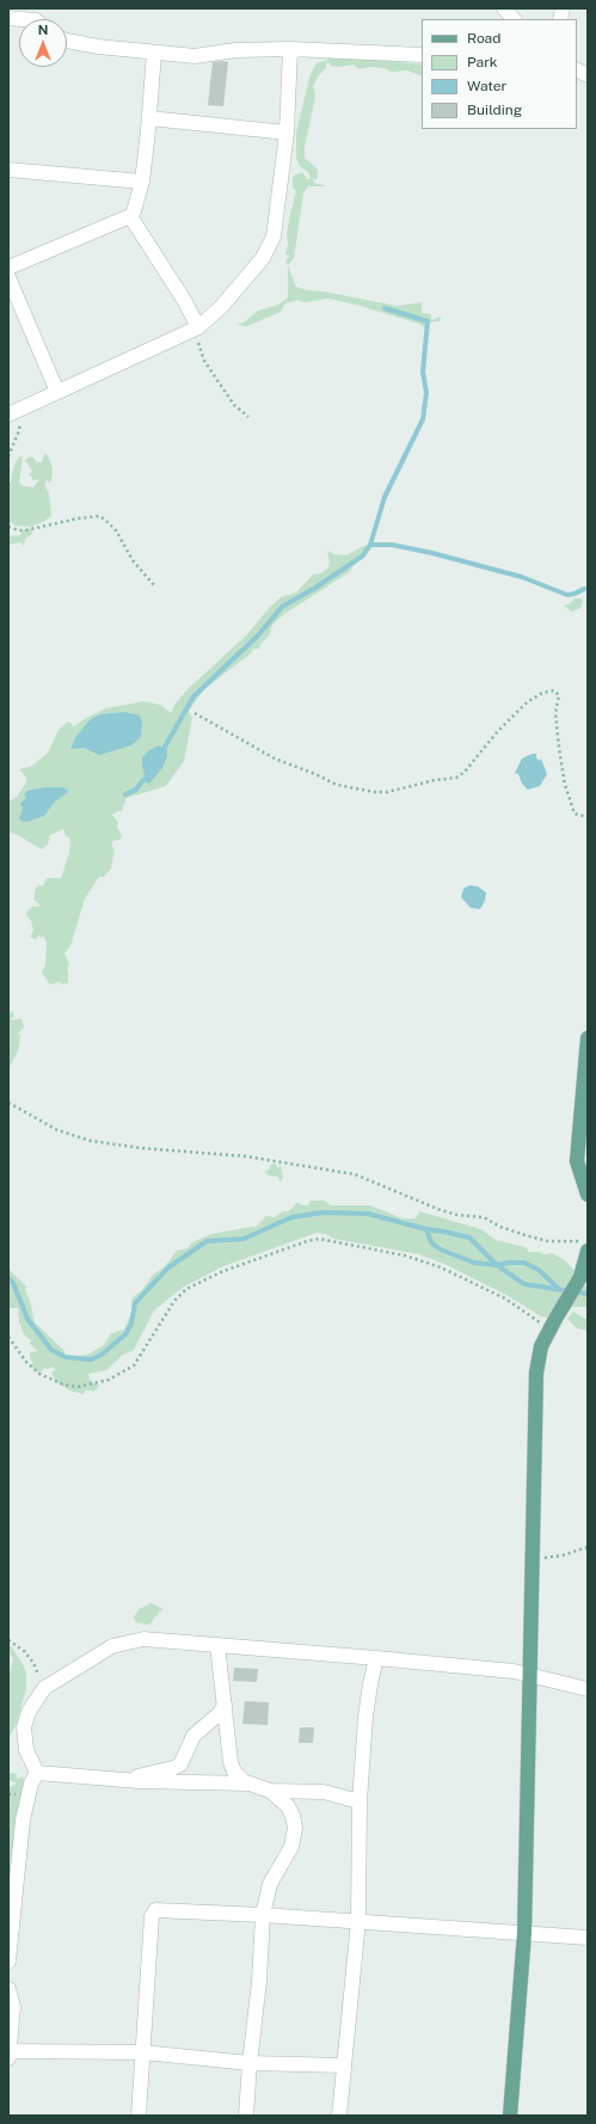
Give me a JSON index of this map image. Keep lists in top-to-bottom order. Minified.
{"legend":["Road","Park","Water","Building"],"north":"top"}
